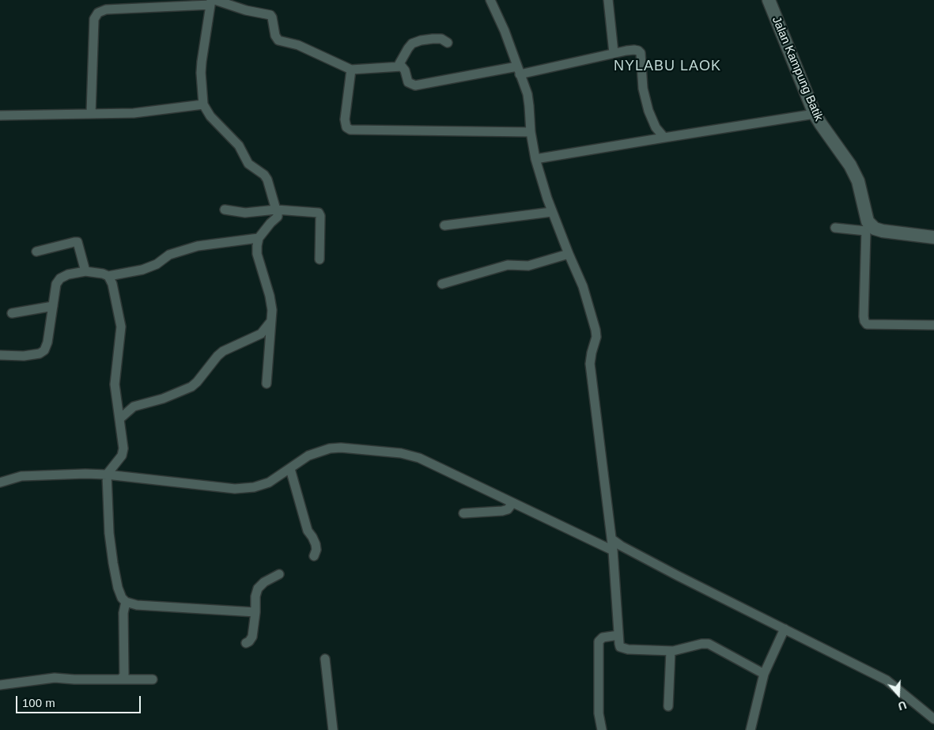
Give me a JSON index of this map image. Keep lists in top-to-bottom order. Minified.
{"streets":{"street":["Jalan Kampung Batik"]},"districts":["NYLABU LAOK"],"scale_bar":"100 m","north":"bottom"}
